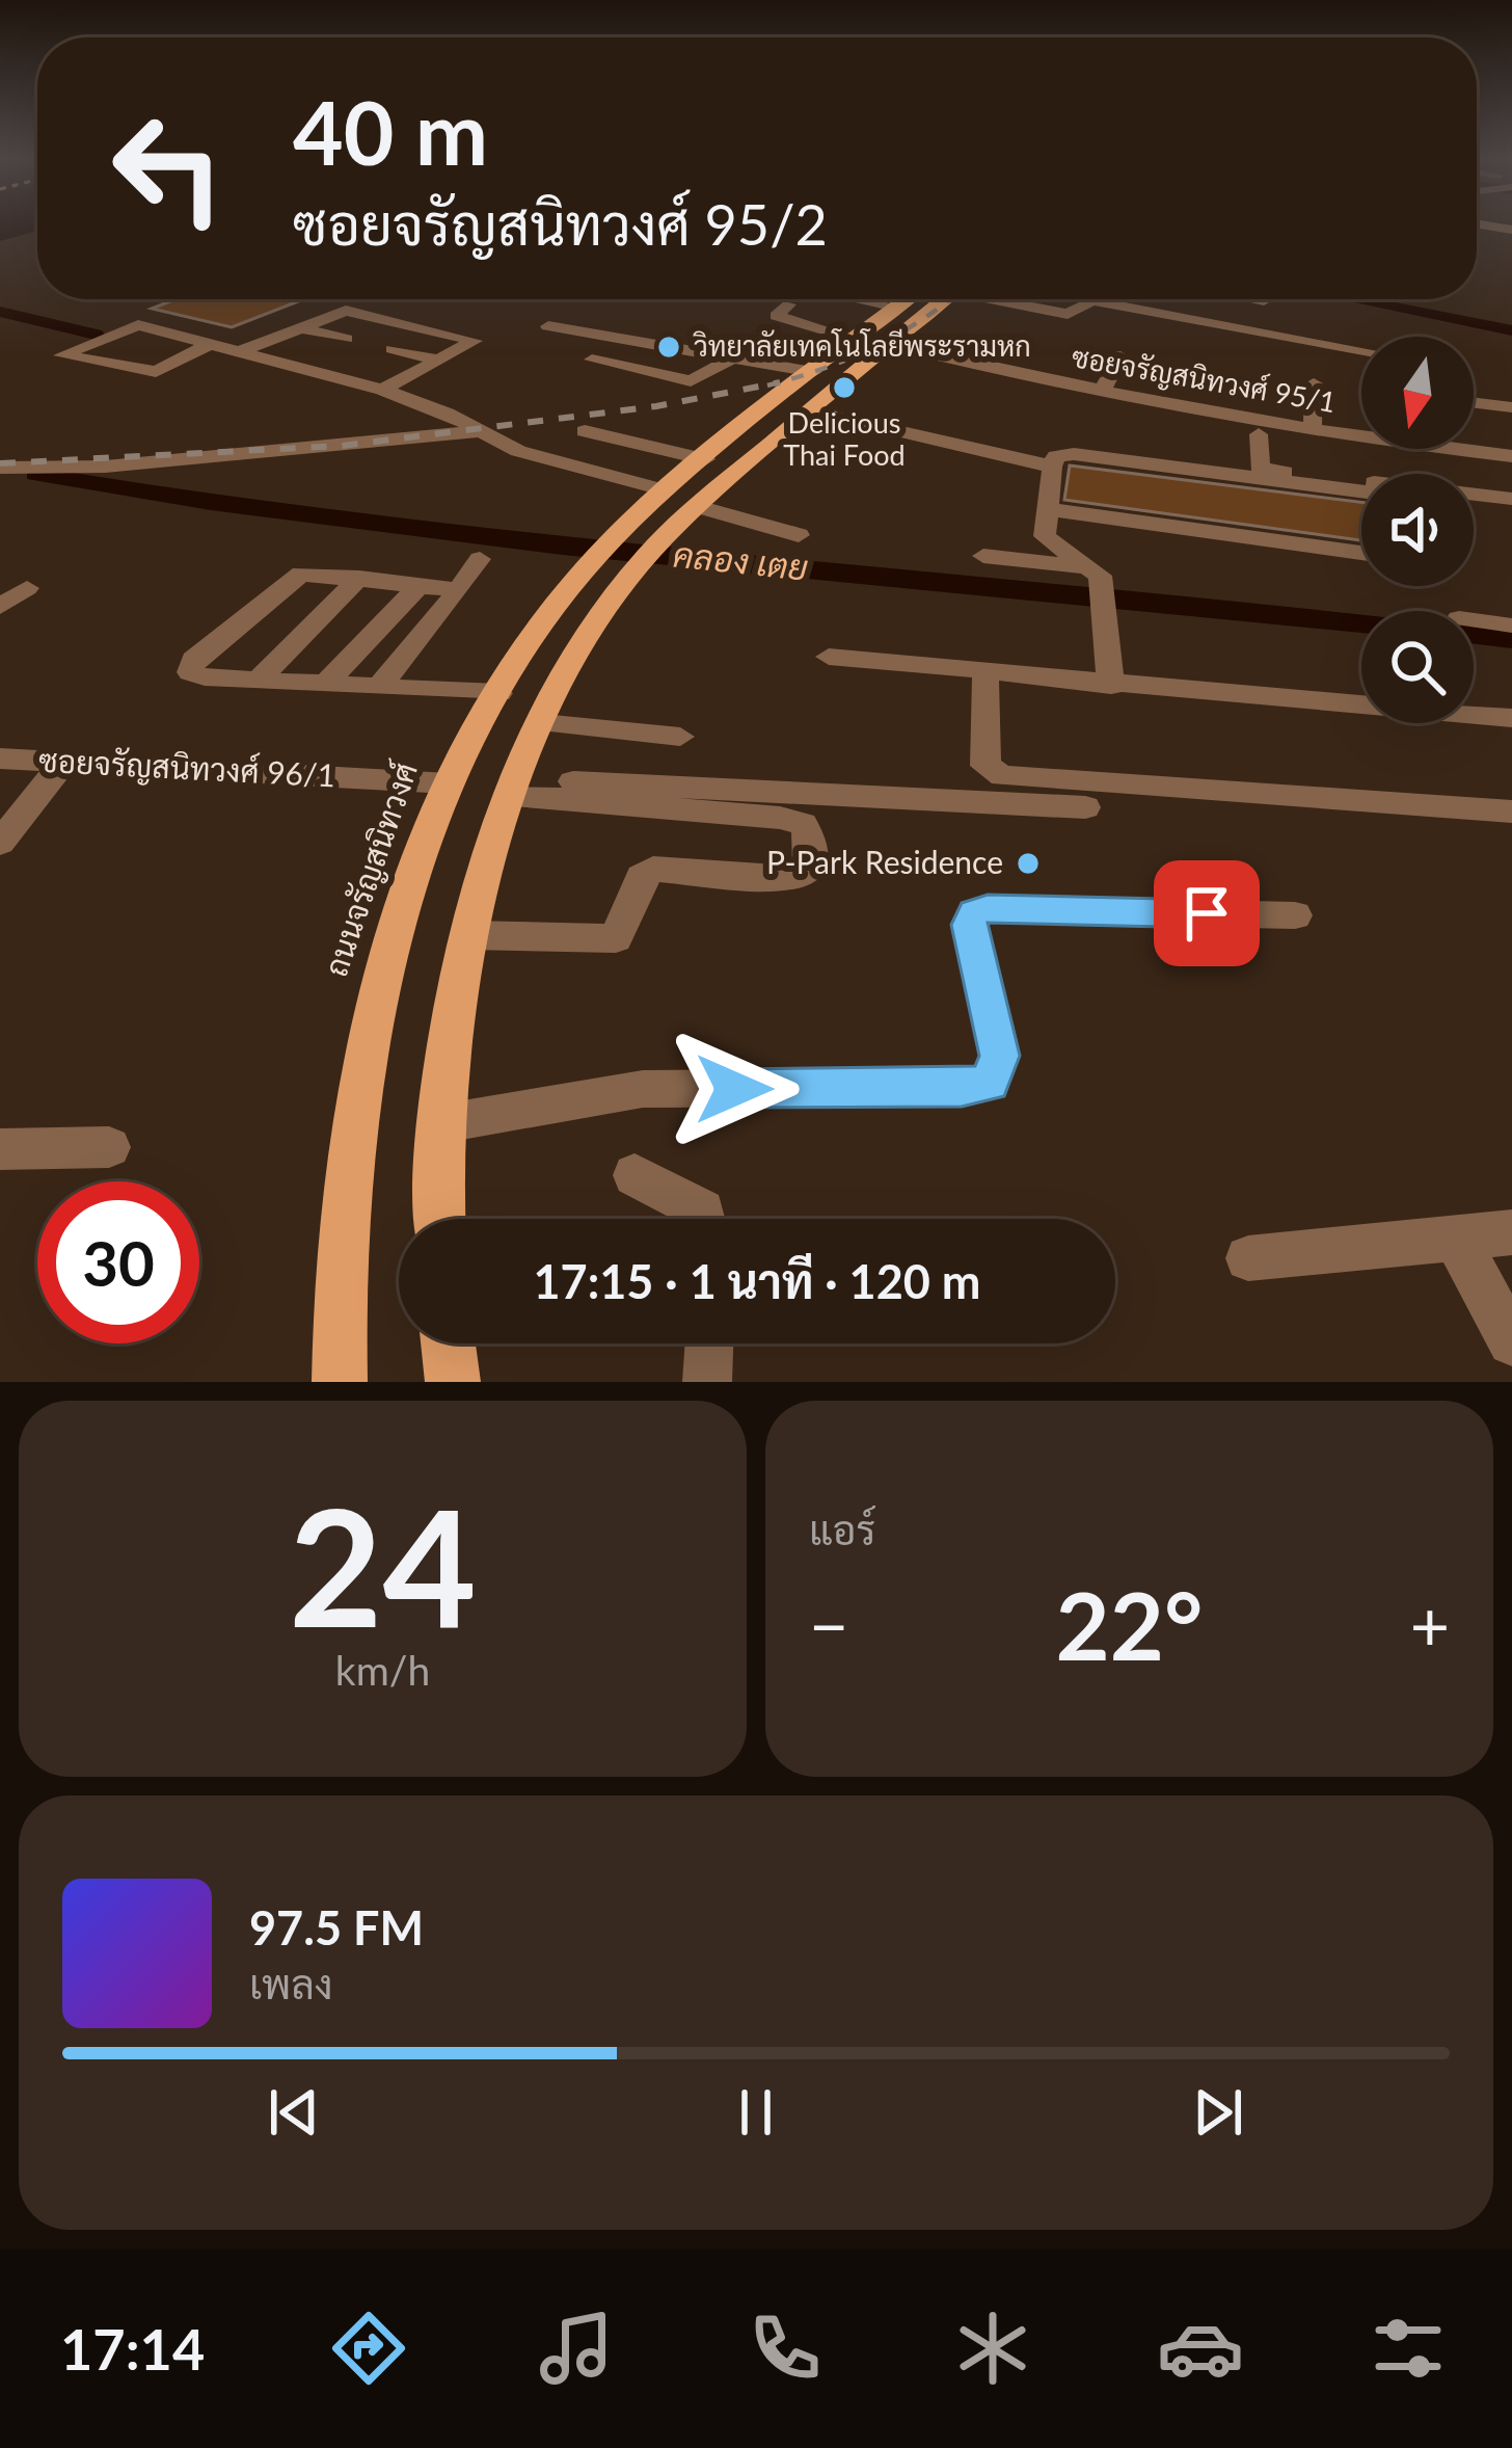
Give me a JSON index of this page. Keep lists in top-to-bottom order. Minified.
{"streets":{"main road":["ถนนจรัญสนิทวงศ์"],"street":["ซอยจรัญสนิทวงศ์ 95/1","ซอยจรัญสนิทวงศ์ 96/1"]},"crossings":[["ซอยจรัญสนิทวงศ์ 96/1","ถนนจรัญสนิทวงศ์"]],"water":["คลอง เตย"],"places":["วิทยาลัยเทคโนโลยีพระรามหก","Delicious Thai Food","P-Park Residence"],"north":"bottom","page":{"turn":["40 m","ซอยจรัญสนิทวงศ์ 95/2"],"limit":"30","trip":"17:15 · 1 นาที · 120 m","tile":[["24","km/h"],"แอร์"],"heat":["−","22°","+"],"song":["97.5 FM","เพลง"],"tabs":"17:14"}}
